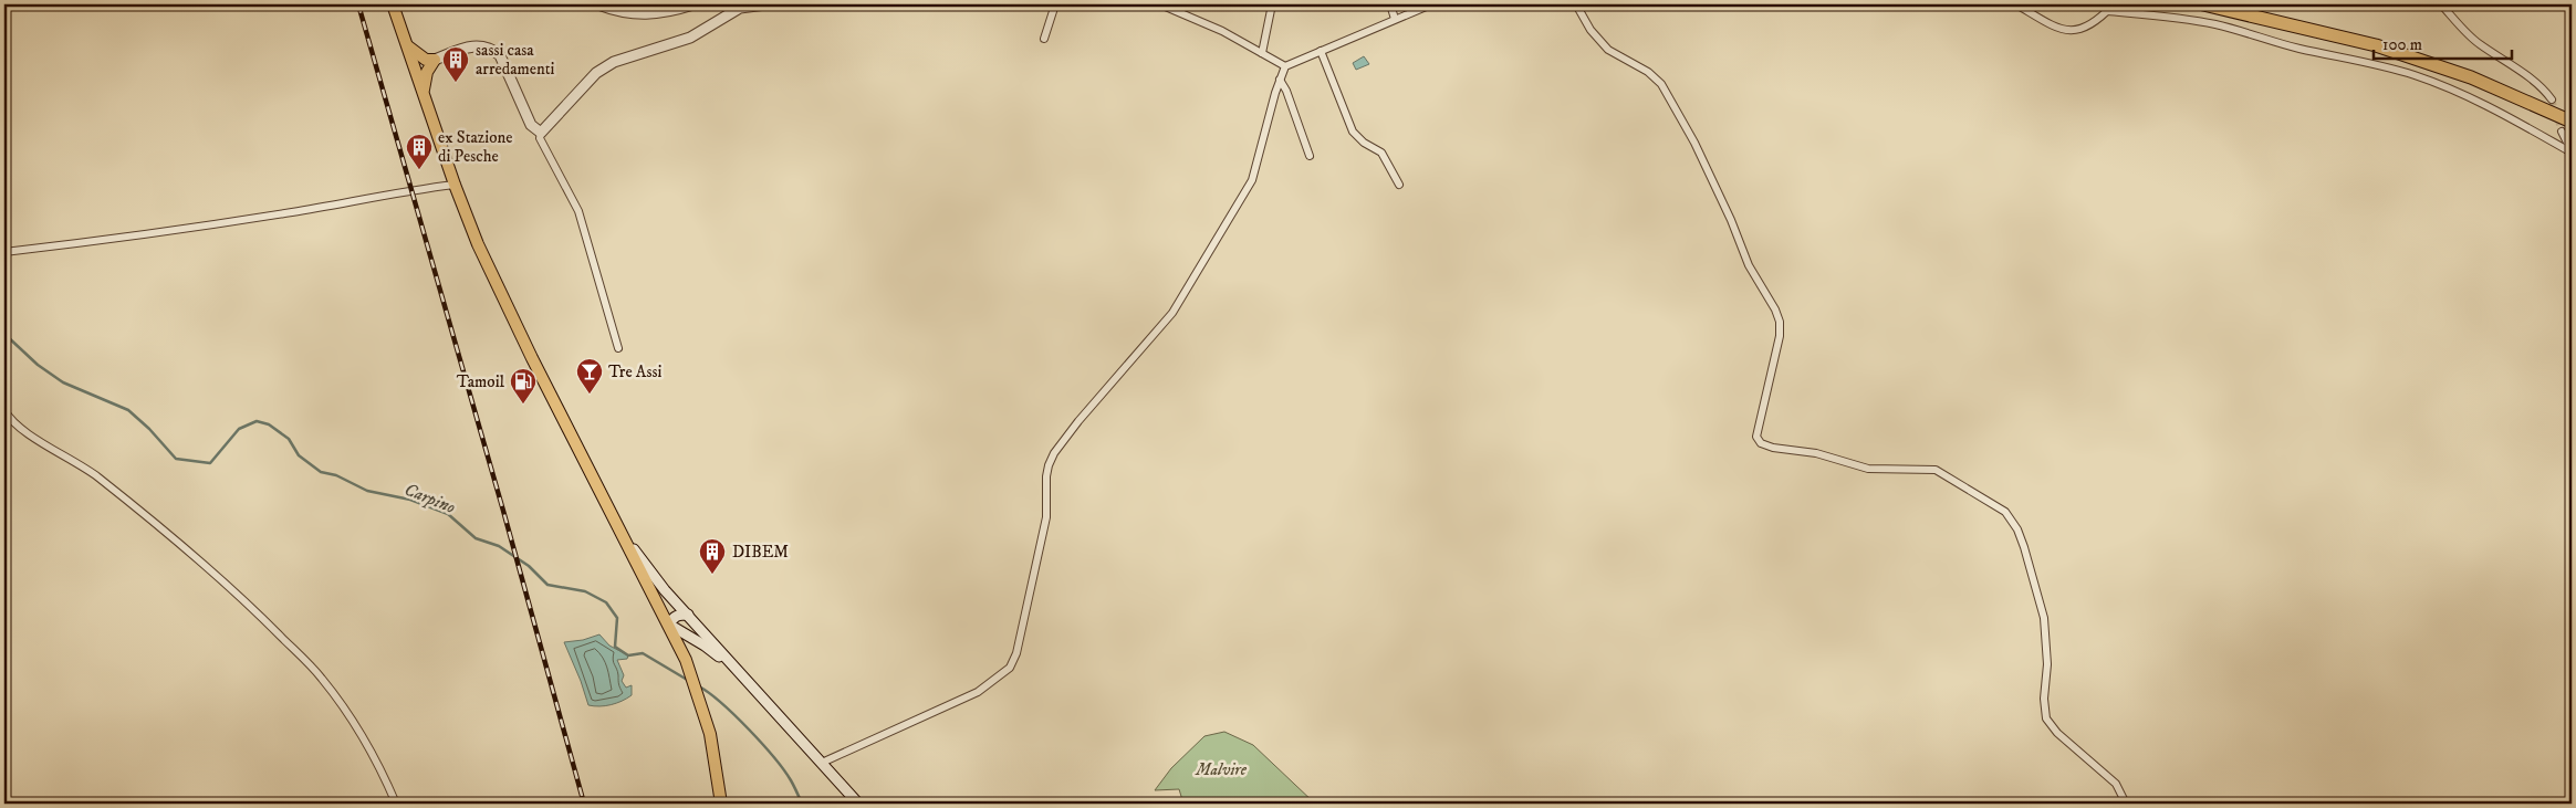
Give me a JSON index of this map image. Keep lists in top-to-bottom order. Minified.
{"water":["Carpino"],"parks":["Malvire"],"places":{"building":["sassi casa arredamenti","ex Stazione di Pesche","DIBEM"],"bar":["Tre Assi"],"fuel station":["Tamoil"]},"scale_bar":"100 m"}
